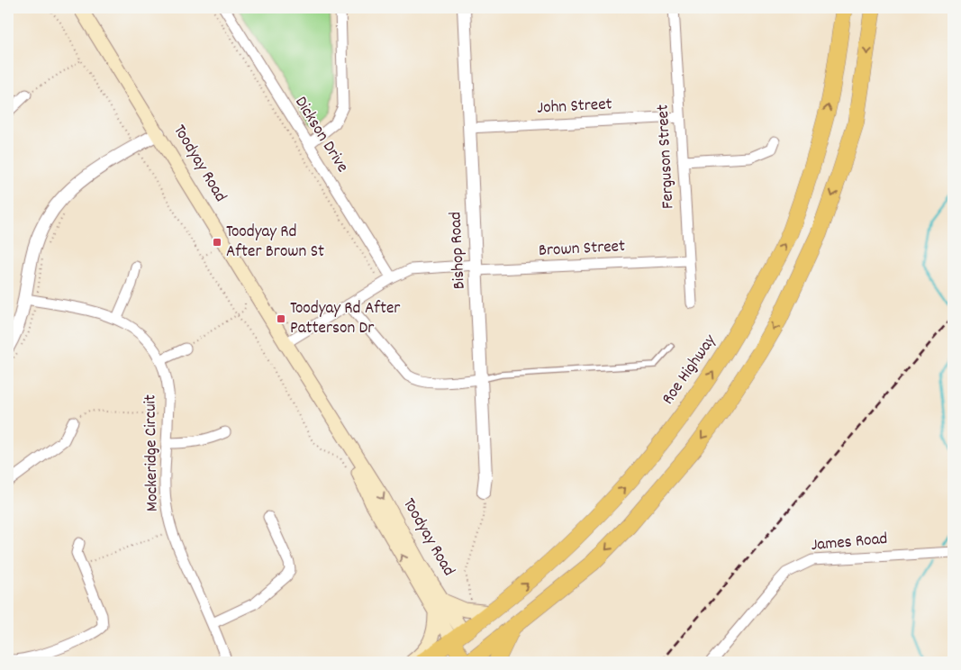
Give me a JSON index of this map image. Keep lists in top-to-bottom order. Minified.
{"streets":{"main road":["Toodyay Road","Roe Highway"],"street":["John Street","Dickson Drive","Ferguson Street","Brown Street","Bishop Road","Mockeridge Circuit","James Road"]},"crossings":[["John Street","Ferguson Street"],["John Street","Bishop Road"],["Dickson Drive","Brown Street"],["Ferguson Street","Brown Street"],["Toodyay Road","Brown Street"],["Toodyay Road","Roe Highway"],["Brown Street","Bishop Road"]],"places":{"transit":["Toodyay Rd After Brown St","Toodyay Rd After Patterson Dr"]}}
